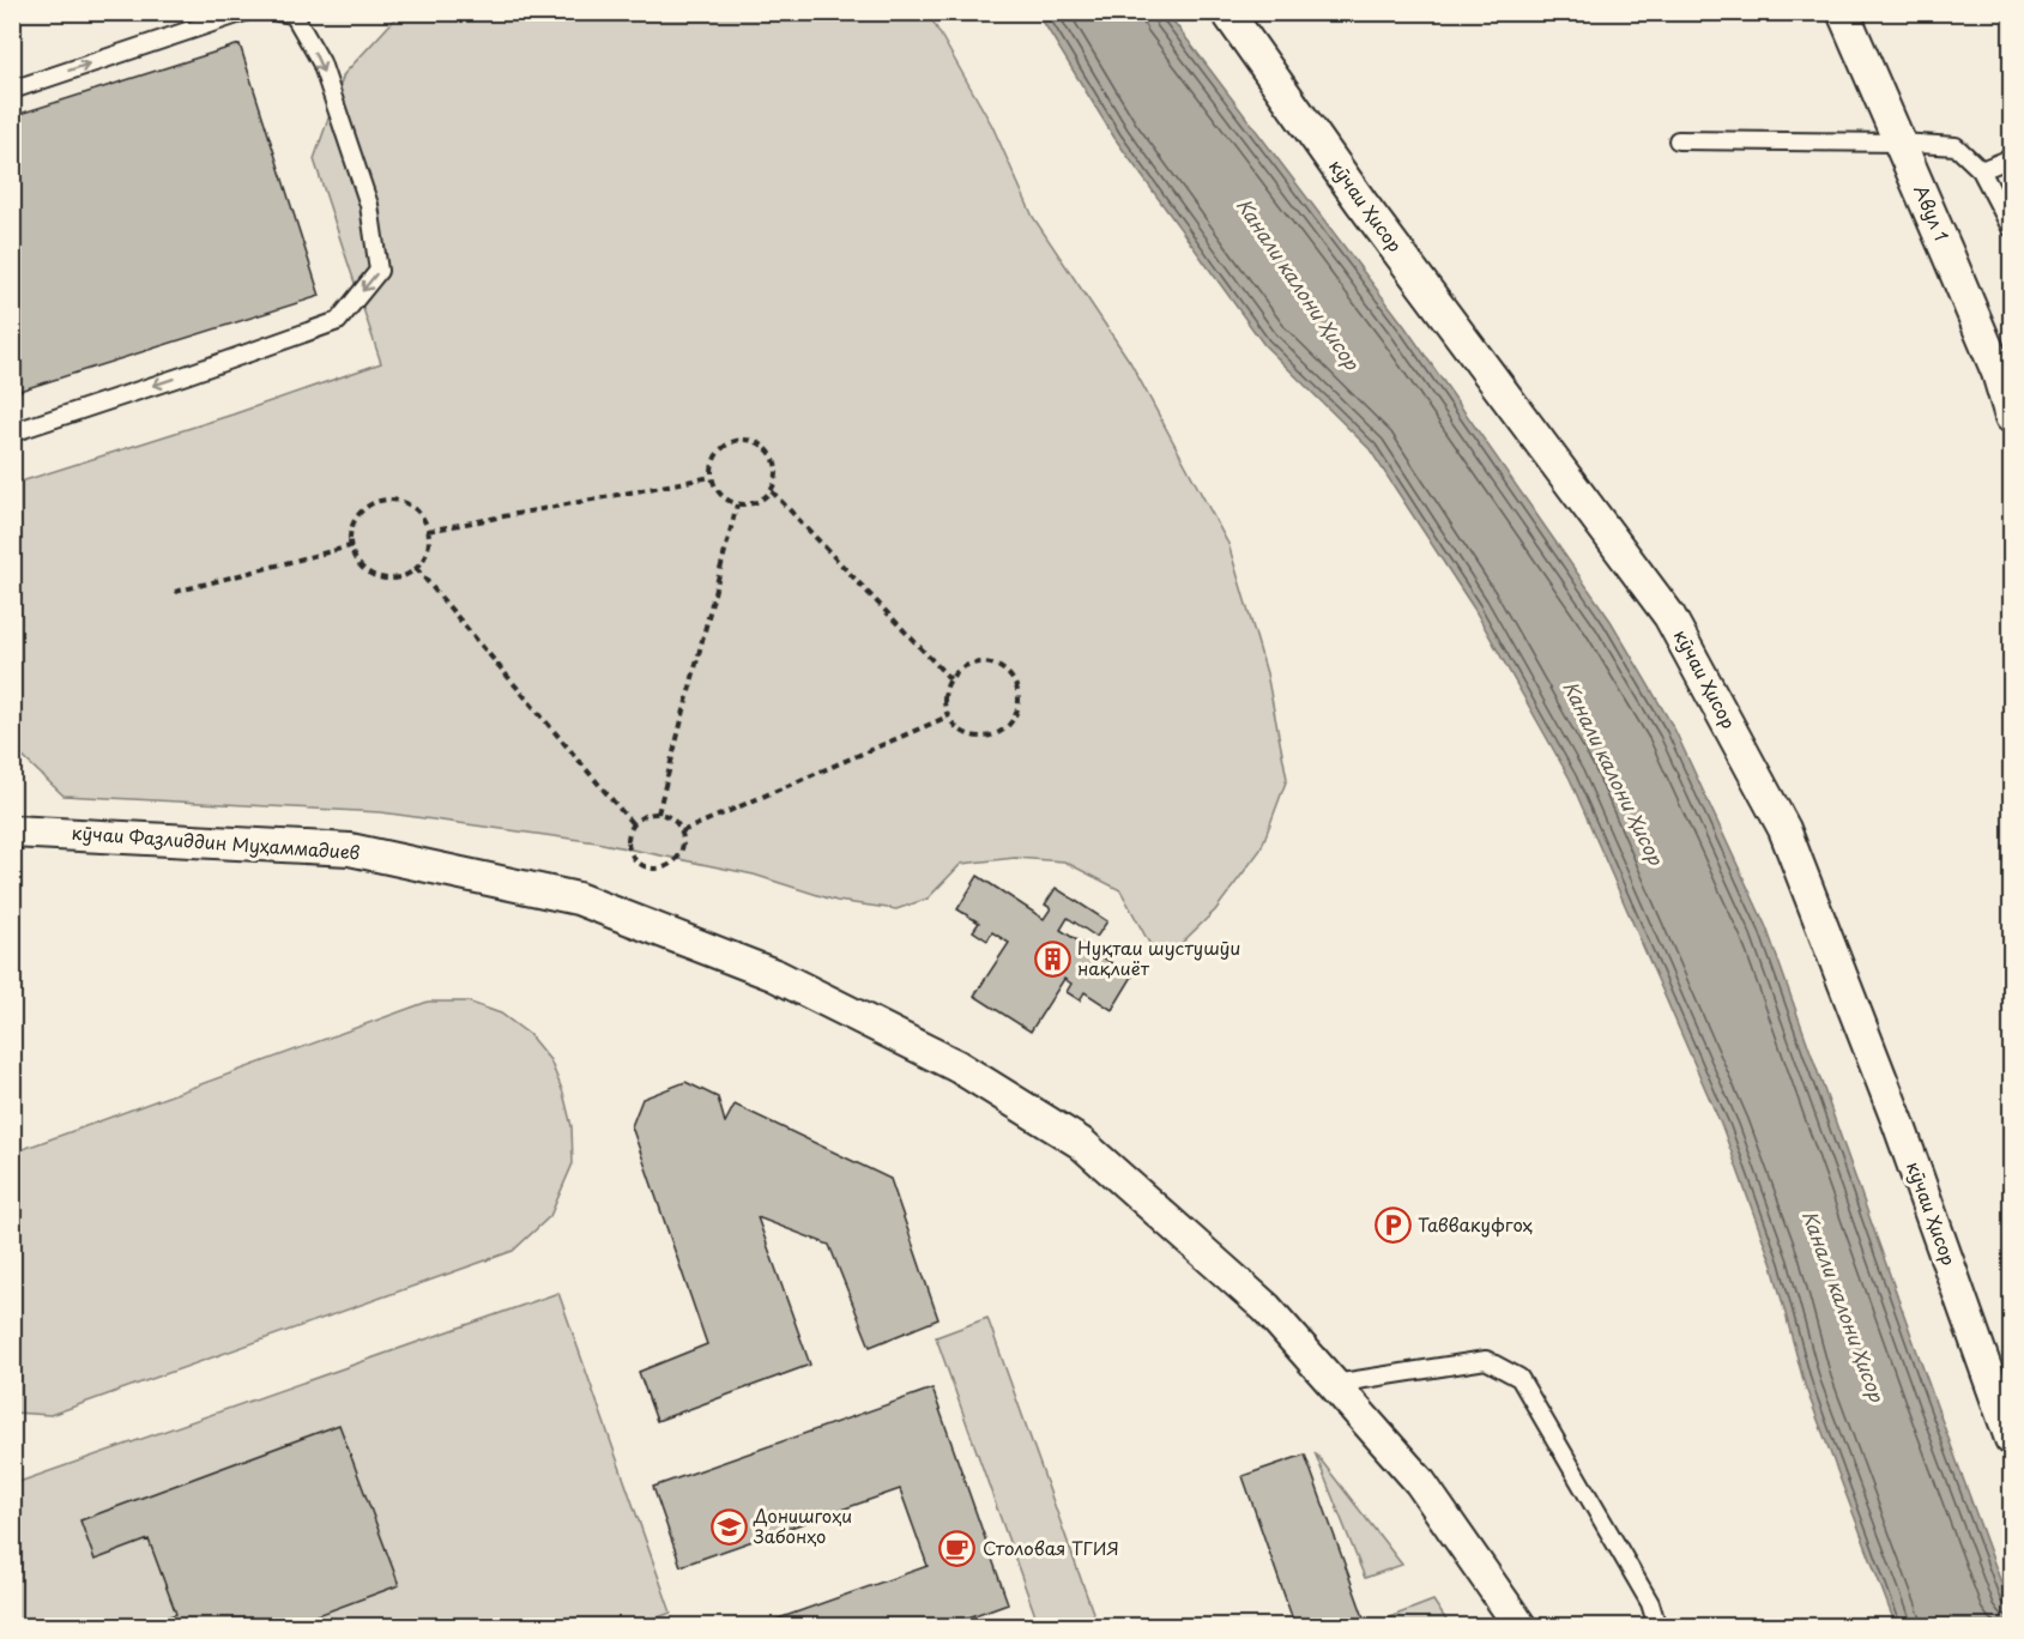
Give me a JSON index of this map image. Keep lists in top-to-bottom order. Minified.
{"streets":{"street":["кӯчаи Ҳисор","Авул 1","кӯчаи Фазлиддин Муҳаммадиев"]},"water":["Канали калони Ҳисор"],"places":{"building":["Нуқтаи шустушӯи нақлиёт"],"parking":["Таввакуфгоҳ"],"school or university":["Донишгоҳи Забонҳо"],"cafe":["Столовая ТГИЯ"]}}
